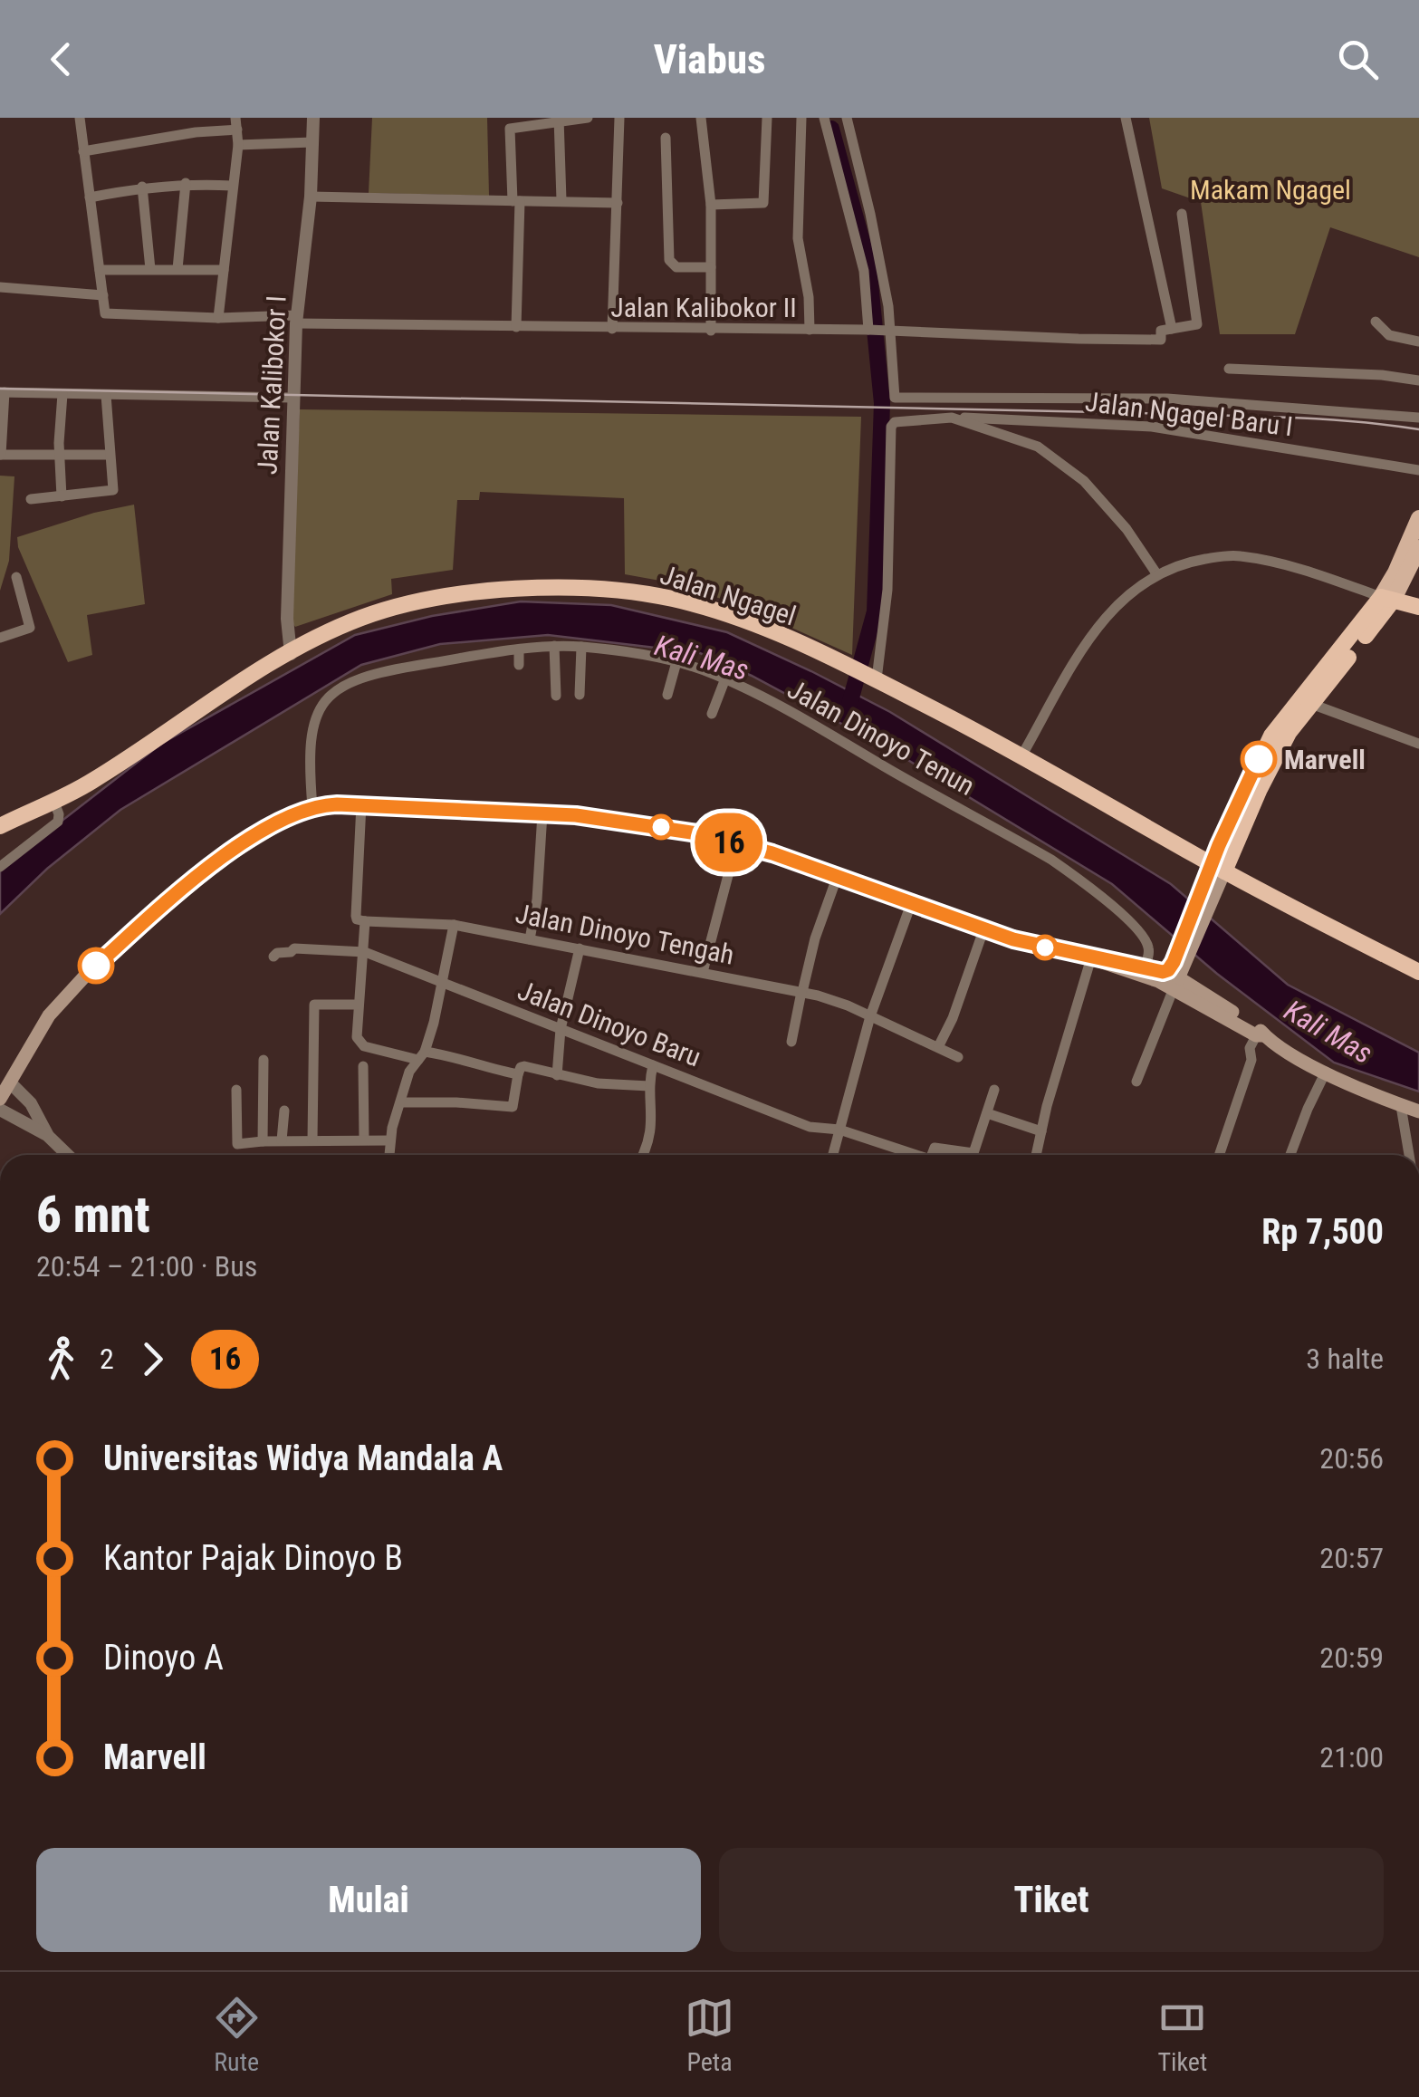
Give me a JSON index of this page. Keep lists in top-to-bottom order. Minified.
{"streets":{"highway":["Jalan Ngagel"],"street":["Jalan Kalibokor II","Jalan Kalibokor I","Jalan Ngagel Baru I","Jalan Dinoyo Tenun","Jalan Dinoyo Tengah","Jalan Dinoyo Baru"]},"crossings":[["Jalan Kalibokor II","Jalan Kalibokor I"],["Jalan Kalibokor I","Jalan Ngagel"],["Jalan Ngagel Baru I","Jalan Ngagel"]],"water":["Kali Mas"],"parks":["Makam Ngagel"],"places":["Marvell"],"lines":["bus line 16"],"page":{"header":"Viabus","on_map":"16","heading":["6 mnt","20:54 – 21:00 · Bus","Rp 7,500"],"legs":["2","16","3 halte"],"list":[{"name":"Universitas Widya Mandala A","value":"20:56"},{"name":"Kantor Pajak Dinoyo B","value":"20:57"},{"name":"Dinoyo A","value":"20:59"},{"name":"Marvell","value":"21:00"}],"buttons":["Mulai","Tiket"],"tabs":["Rute","Peta","Tiket"]}}
